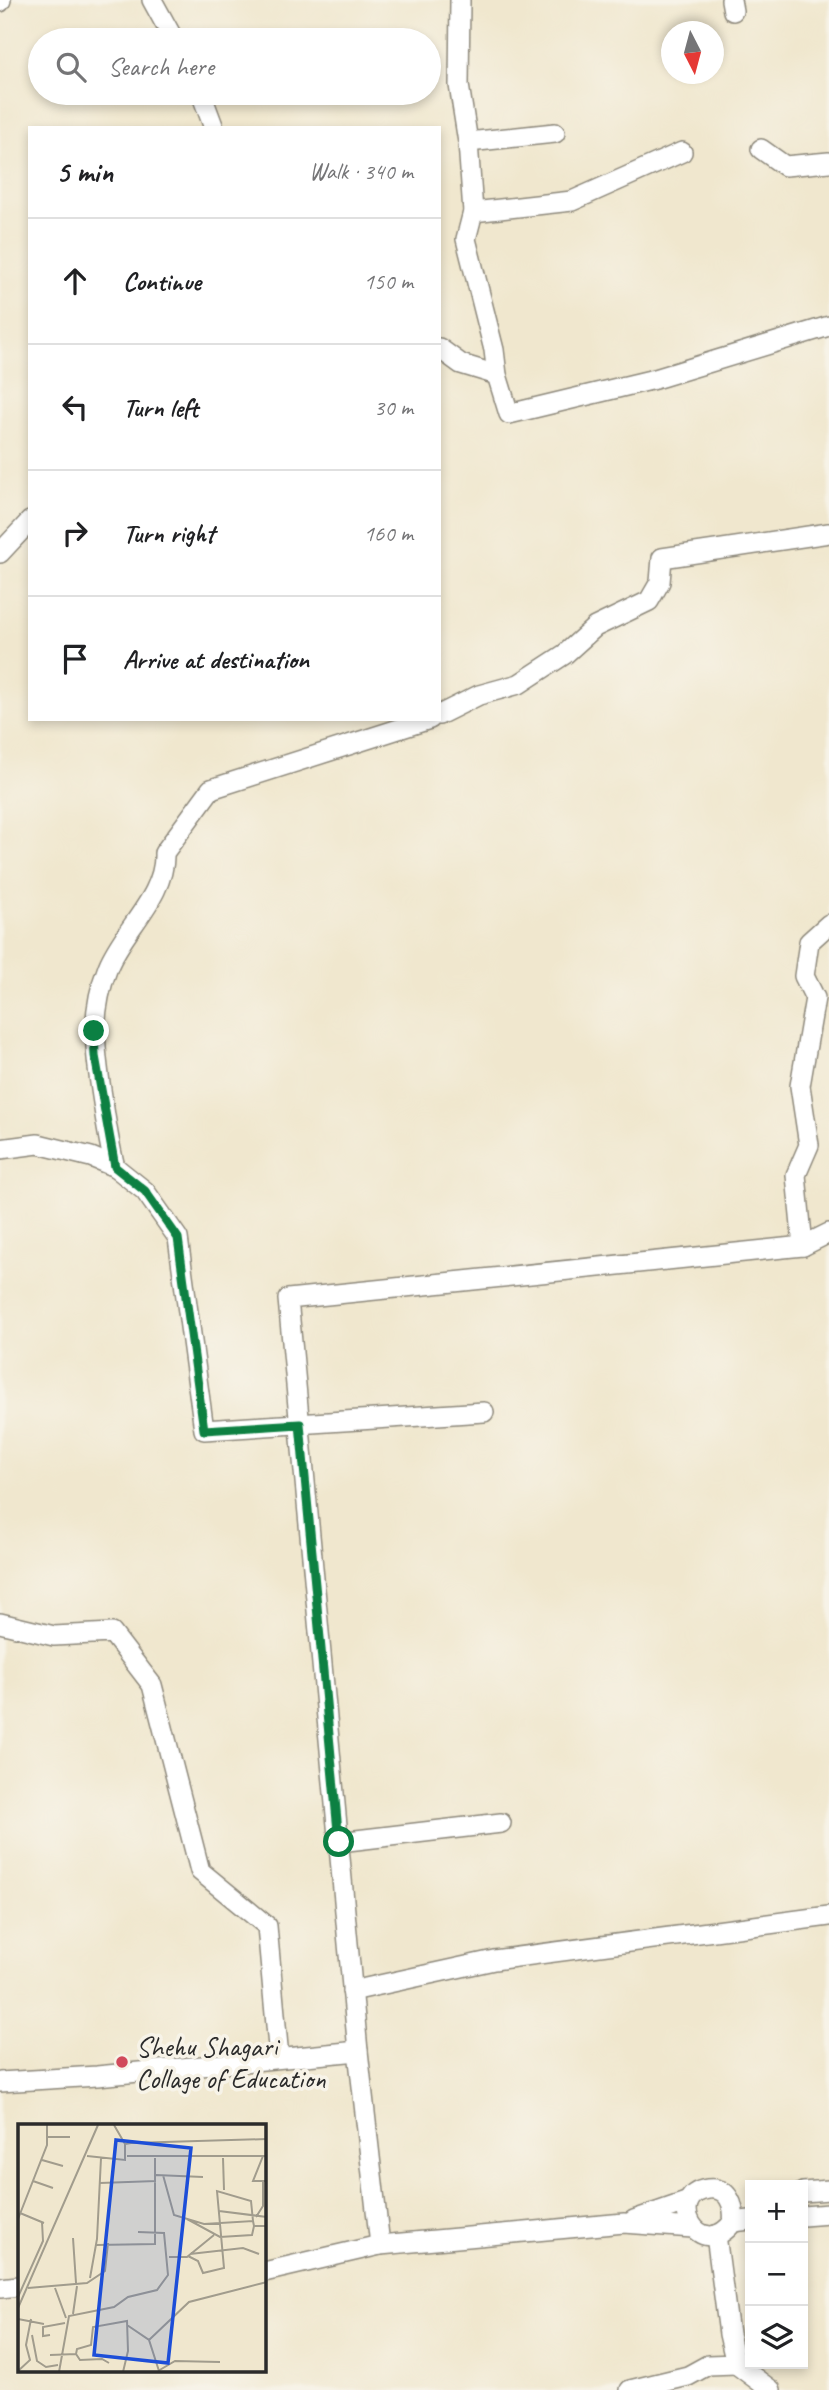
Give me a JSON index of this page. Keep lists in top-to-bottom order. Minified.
{"places":["Shehu Shagari Collage of Education"],"north":"bottom","page":{"search":"Search here","heading":["5 min","Walk · 340 m"],"list":[["Continue","150 m"],["Turn left","30 m"],["Turn right","160 m"],"Arrive at destination"],"map_buttons":["+","−"]}}
